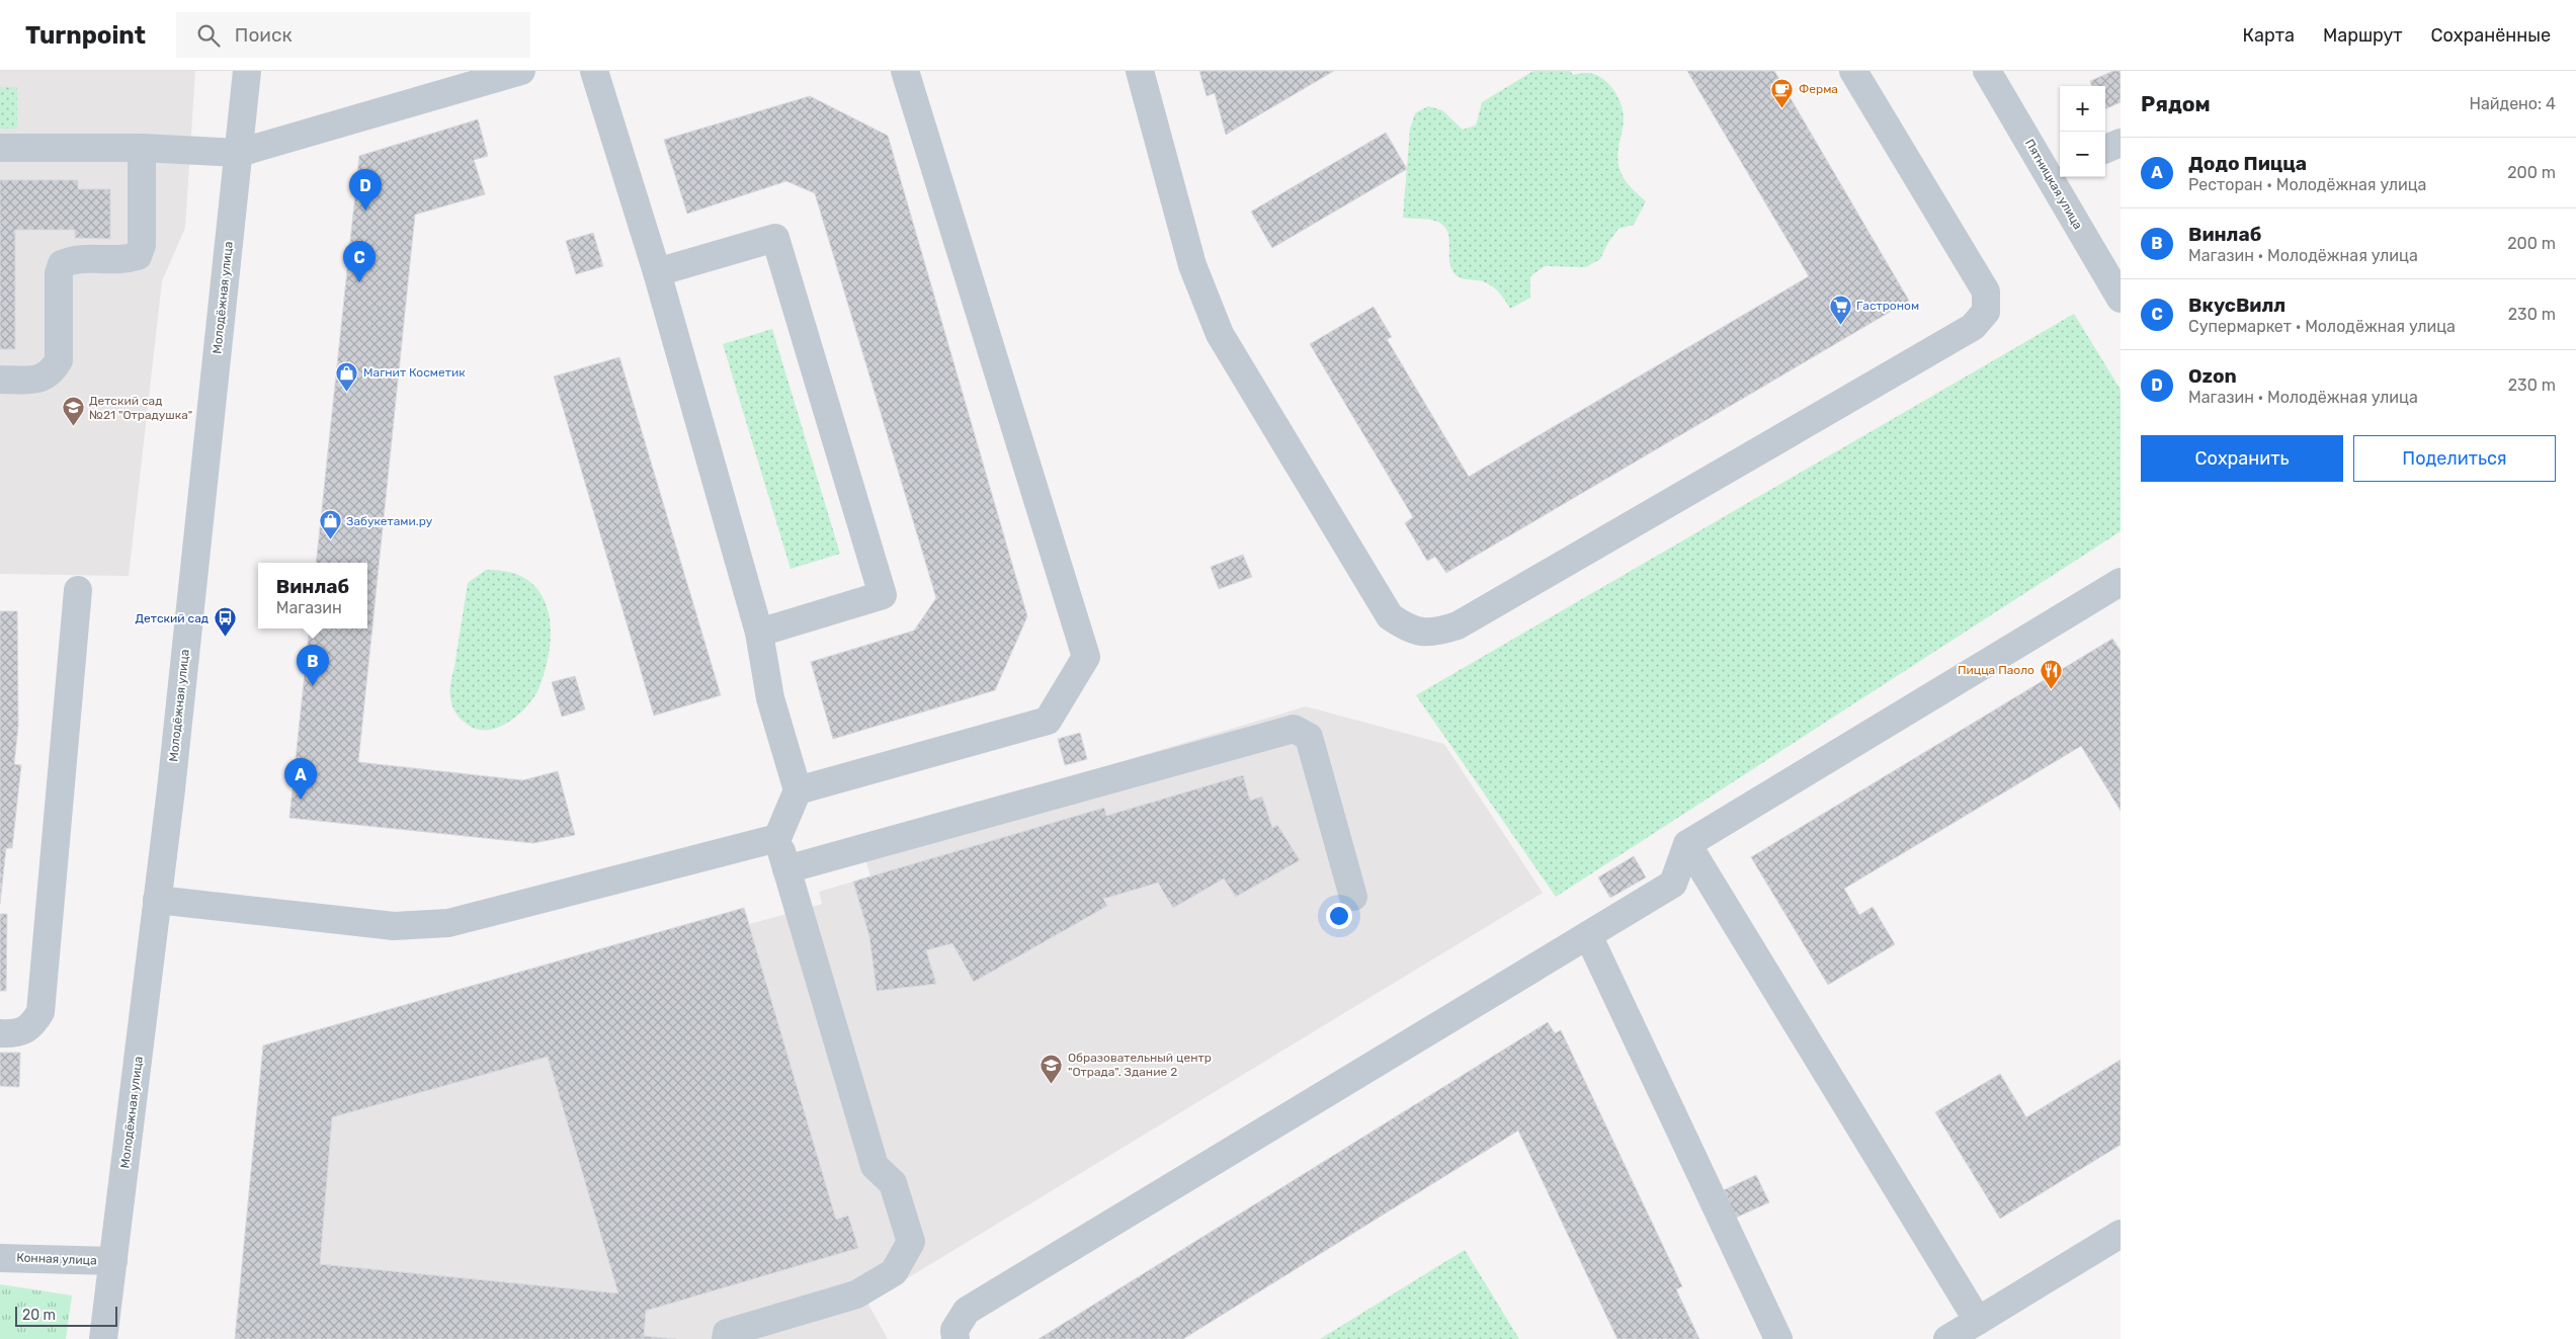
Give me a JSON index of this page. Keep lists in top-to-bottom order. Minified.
{"streets":{"street":["Пятницкая улица","Молодёжная улица","Конная улица"]},"crossings":[["Молодёжная улица","Конная улица"]],"places":{"cafe":["Ферма"],"supermarket":["Гастроном"],"shop":["Магнит Косметик","Забукетами.ру"],"school or university":["Детский сад №21 \"Отрадушка\"","Образовательный центр \"Отрада\". Здание 2"],"bus stop":["Детский сад"],"restaurant":["Пицца Паоло"]},"scale_bar":"20 m","page":{"header":"Turnpoint","search":"Поиск","nav":["Карта","Маршрут","Сохранённые"],"heading":["Рядом","Найдено: 4"],"map_buttons":["+","−"],"list":[{"mark":"A","name":"Додо Пицца","note":"Ресторан · Молодёжная улица","value":"200 m"},{"mark":"B","name":"Винлаб","note":"Магазин · Молодёжная улица","value":"200 m"},{"mark":"C","name":"ВкусВилл","note":"Супермаркет · Молодёжная улица","value":"230 m"},{"mark":"D","name":"Ozon","note":"Магазин · Молодёжная улица","value":"230 m"}],"pins":["D","C","B","A"],"buttons":["Сохранить","Поделиться"],"popup":["Винлаб","Магазин"],"scale":"20 m"}}
